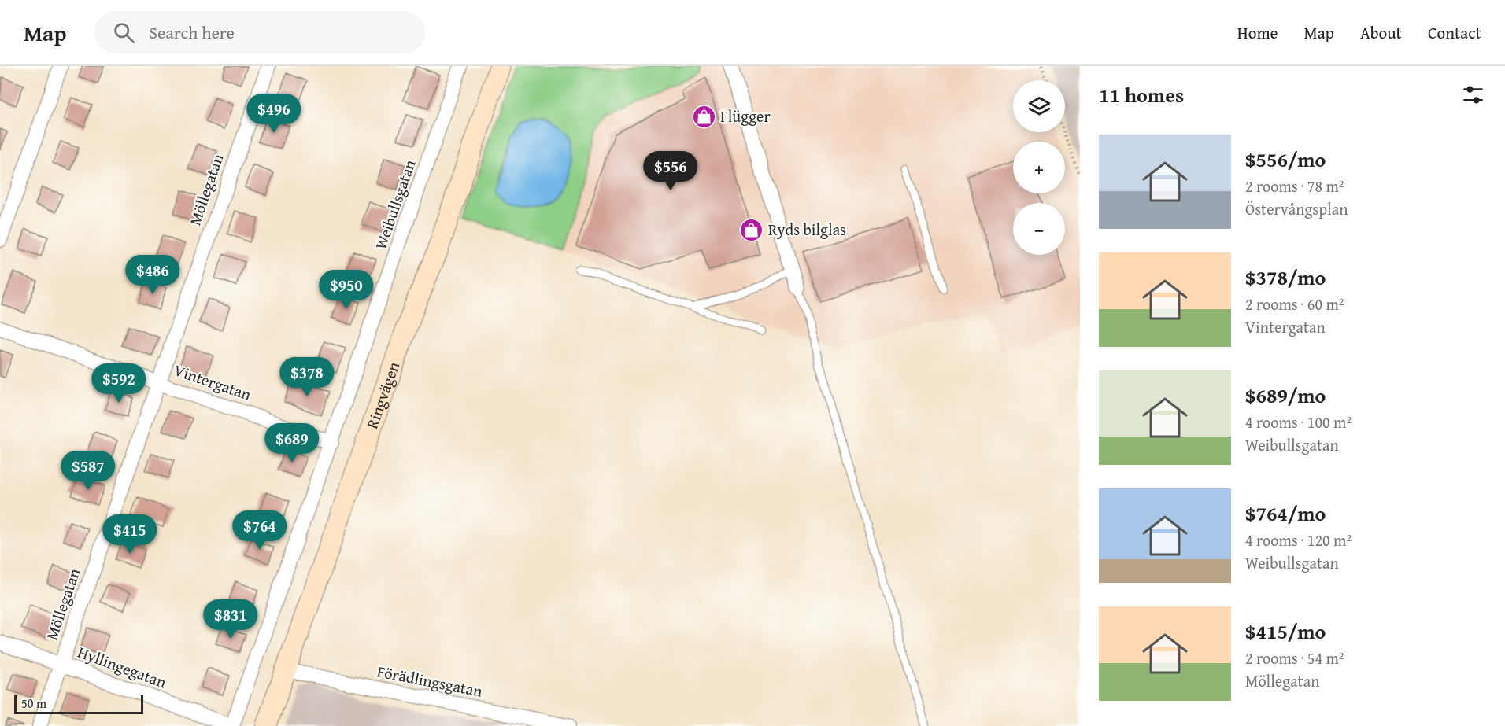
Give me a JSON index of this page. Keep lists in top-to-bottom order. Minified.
{"streets":{"main road":["Ringvägen"],"street":["Möllegatan","Weibullsgatan","Vintergatan","Hyllingegatan","Förädlingsgatan"]},"crossings":[["Möllegatan","Vintergatan"],["Möllegatan","Hyllingegatan"],["Weibullsgatan","Vintergatan"],["Weibullsgatan","Hyllingegatan"],["Ringvägen","Förädlingsgatan"]],"places":{"shop":["Flügger","Ryds bilglas"]},"scale_bar":"50 m","page":{"header":"Map","search":"Search here","nav":["Home","Map","About","Contact"],"heading":"11 homes","map_buttons":["+","−"],"price":["$496","$556","$486","$950","$378","$592","$689","$587","$764","$415","$831"],"list":[{"name":"$556/mo","note":"2 rooms · 78 m² · Östervångsplan"},{"name":"$378/mo","note":"2 rooms · 60 m² · Vintergatan"},{"name":"$689/mo","note":"4 rooms · 100 m² · Weibullsgatan"},{"name":"$764/mo","note":"4 rooms · 120 m² · Weibullsgatan"},{"name":"$415/mo","note":"2 rooms · 54 m² · Möllegatan"}],"scale":"50 m"}}
